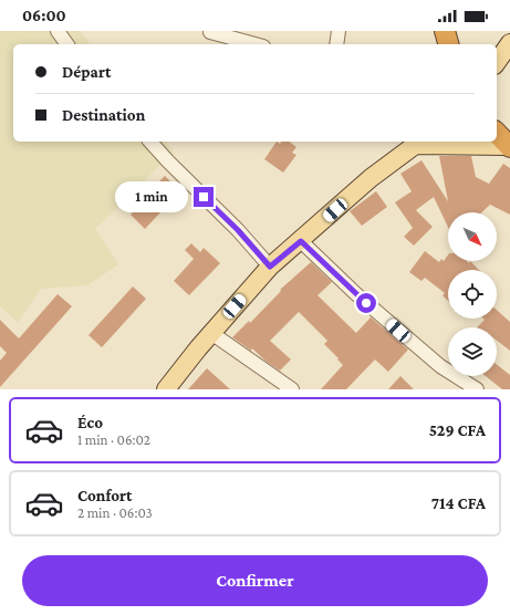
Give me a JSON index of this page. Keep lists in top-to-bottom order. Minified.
{"north":"bottom right","page":{"status":"06:00","banner":["Départ","Destination"],"bubble":"1 min","list":[{"name":"Éco","note":"1 min · 06:02","value":"529 CFA"},{"name":"Confort","note":"2 min · 06:03","value":"714 CFA"}],"buttons":"Confirmer"}}
